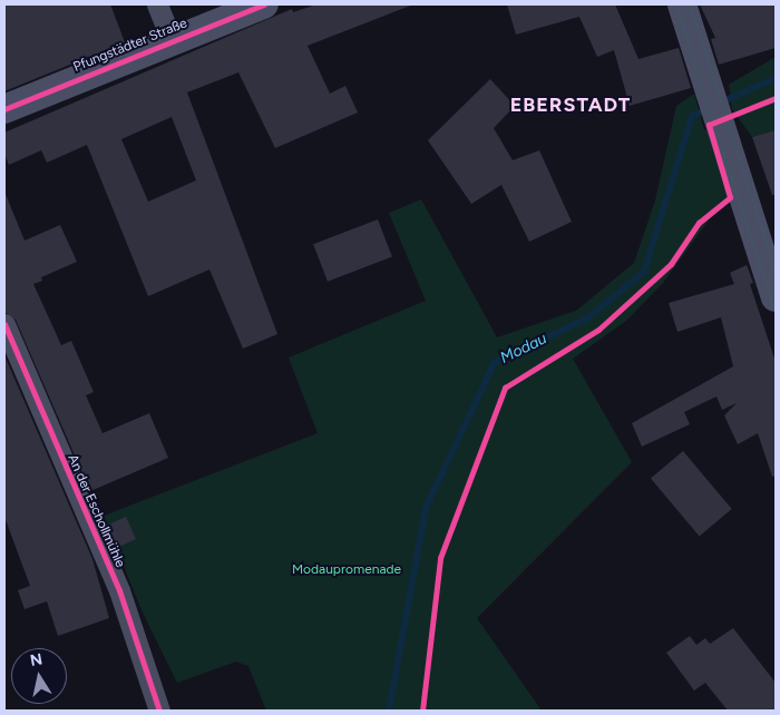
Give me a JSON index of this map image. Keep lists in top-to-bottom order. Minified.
{"streets":{"street":["Pfungstädter Straße","An der Eschollmühle"]},"districts":["EBERSTADT"],"water":["Modau"],"parks":["Modaupromenade"],"north":"top"}
